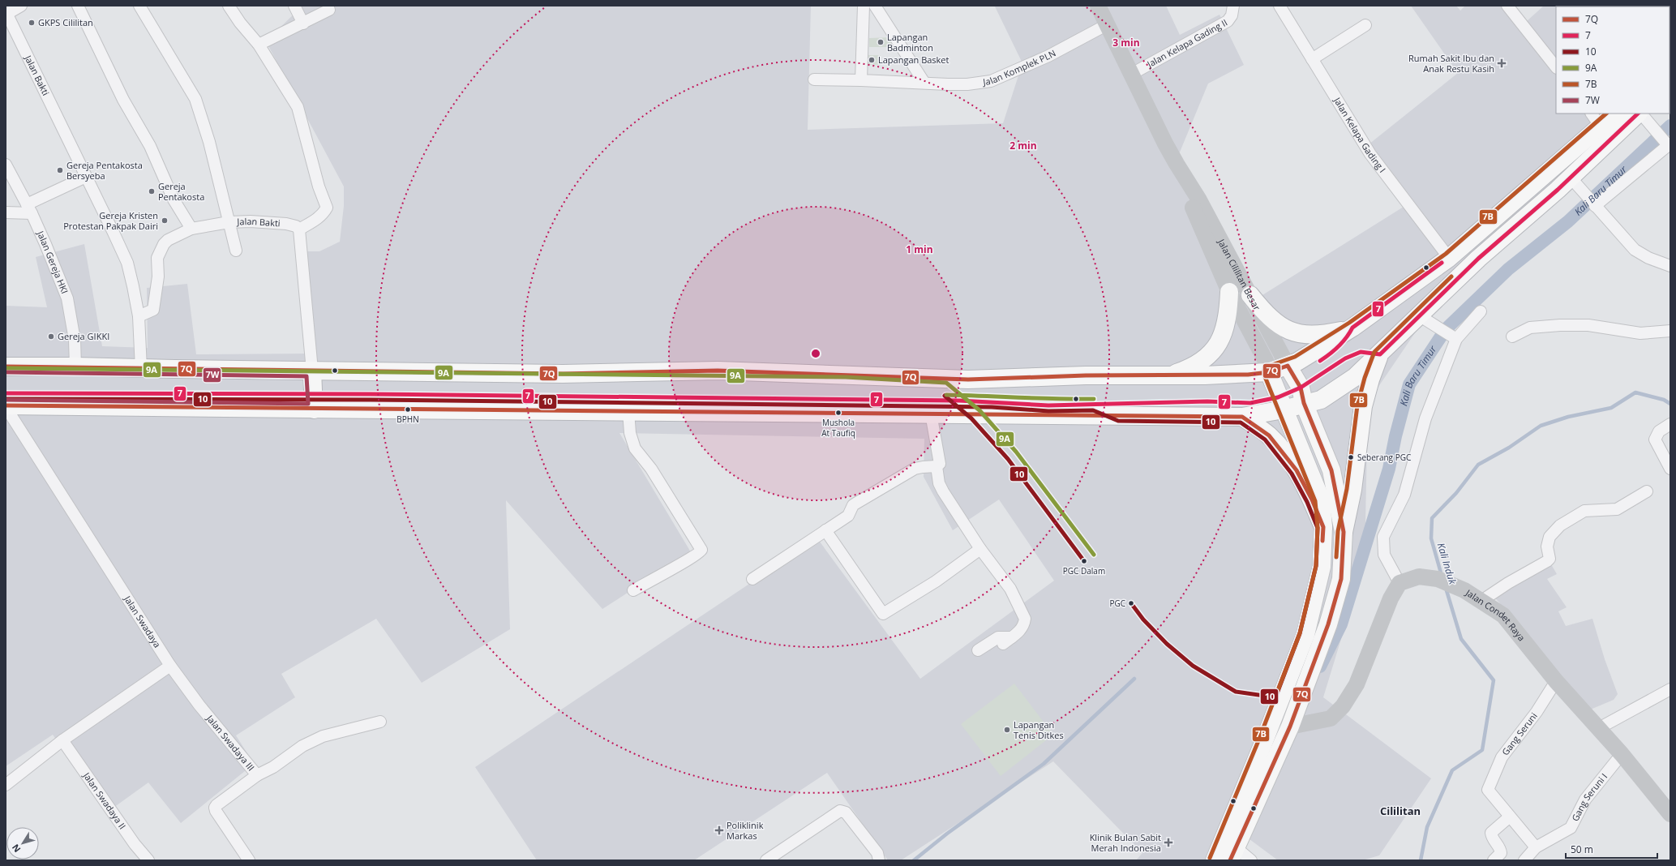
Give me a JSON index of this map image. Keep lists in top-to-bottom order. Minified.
{"streets":{"main road":["Jalan Cililitan Besar"],"street":["Jalan Kelapa Gading II","Jalan Komplek PLN","Jalan Bakti","Jalan Kelapa Gading I","Jalan Gereja HKI","Jalan Condet Raya","Jalan Swadaya","Gang Seruni","Jalan Swadaya III","Gang Seruni I","Jalan Swadaya II"]},"crossings":[["Jalan Kelapa Gading II","Jalan Cililitan Besar"],["Jalan Komplek PLN","Jalan Cililitan Besar"],["Jalan Condet Raya","Gang Seruni"],["Jalan Condet Raya","Gang Seruni I"],["Jalan Swadaya","Jalan Swadaya III"]],"districts":["Cililitan"],"water":["Kali Baru Timur","Kali Induk"],"places":{"other":["GKPS Cililitan","Lapangan Badminton","Lapangan Basket","Gereja Pentakosta Bersyeba","Gereja Pentakosta","Gereja Kristen Protestan Pakpak Dairi","Gereja GIKKI","BPHN","Mushola At Taufiq","Seberang PGC","PGC Dalam","PGC","Lapangan Tenis Ditkes"],"health":["Rumah Sakit Ibu dan Anak Restu Kasih","Poliklinik Markas","Klinik Bulan Sabit Merah Indonesia"]},"lines":["transit line 7","transit line 7B","transit line 7Q","transit line 9A","transit line 7W","transit line 10"],"legend":["7Q","7","10","9A","7B","7W"],"scale_bar":"50 m","north":"bottom left","rings":["3 min","2 min","1 min"]}
